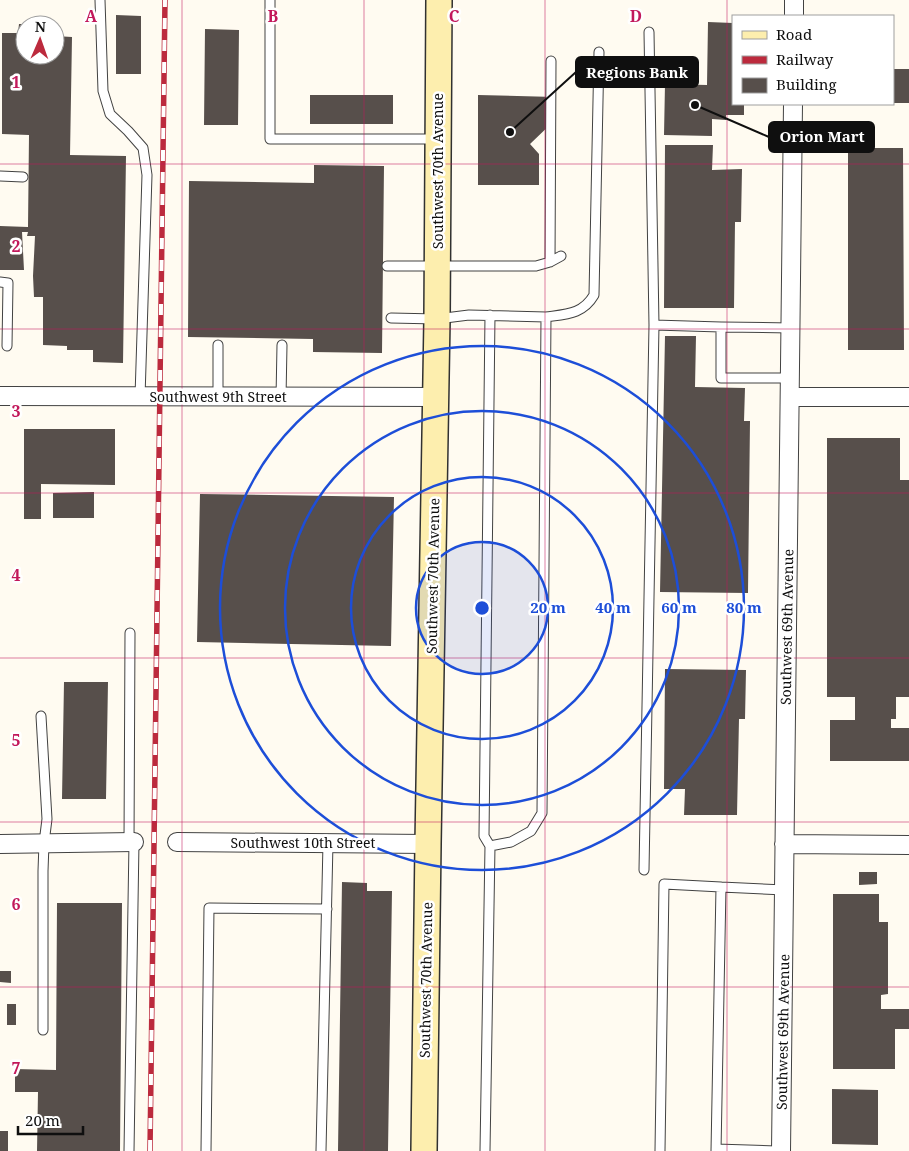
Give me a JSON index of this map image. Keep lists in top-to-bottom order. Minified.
{"streets":{"street":["Southwest 70th Avenue","Southwest 9th Street","Southwest 69th Avenue","Southwest 10th Street"]},"crossings":[["Southwest 70th Avenue","Southwest 9th Street"],["Southwest 70th Avenue","Southwest 10th Street"]],"places":["Orion Mart","Regions Bank"],"legend":["Road","Railway","Building"],"scale_bar":"20 m","north":"top","grid":{"columns":["A","B","C","D"],"rows":["1","2","3","4","5","6","7"]},"rings":["20 m","40 m","60 m","80 m"]}
